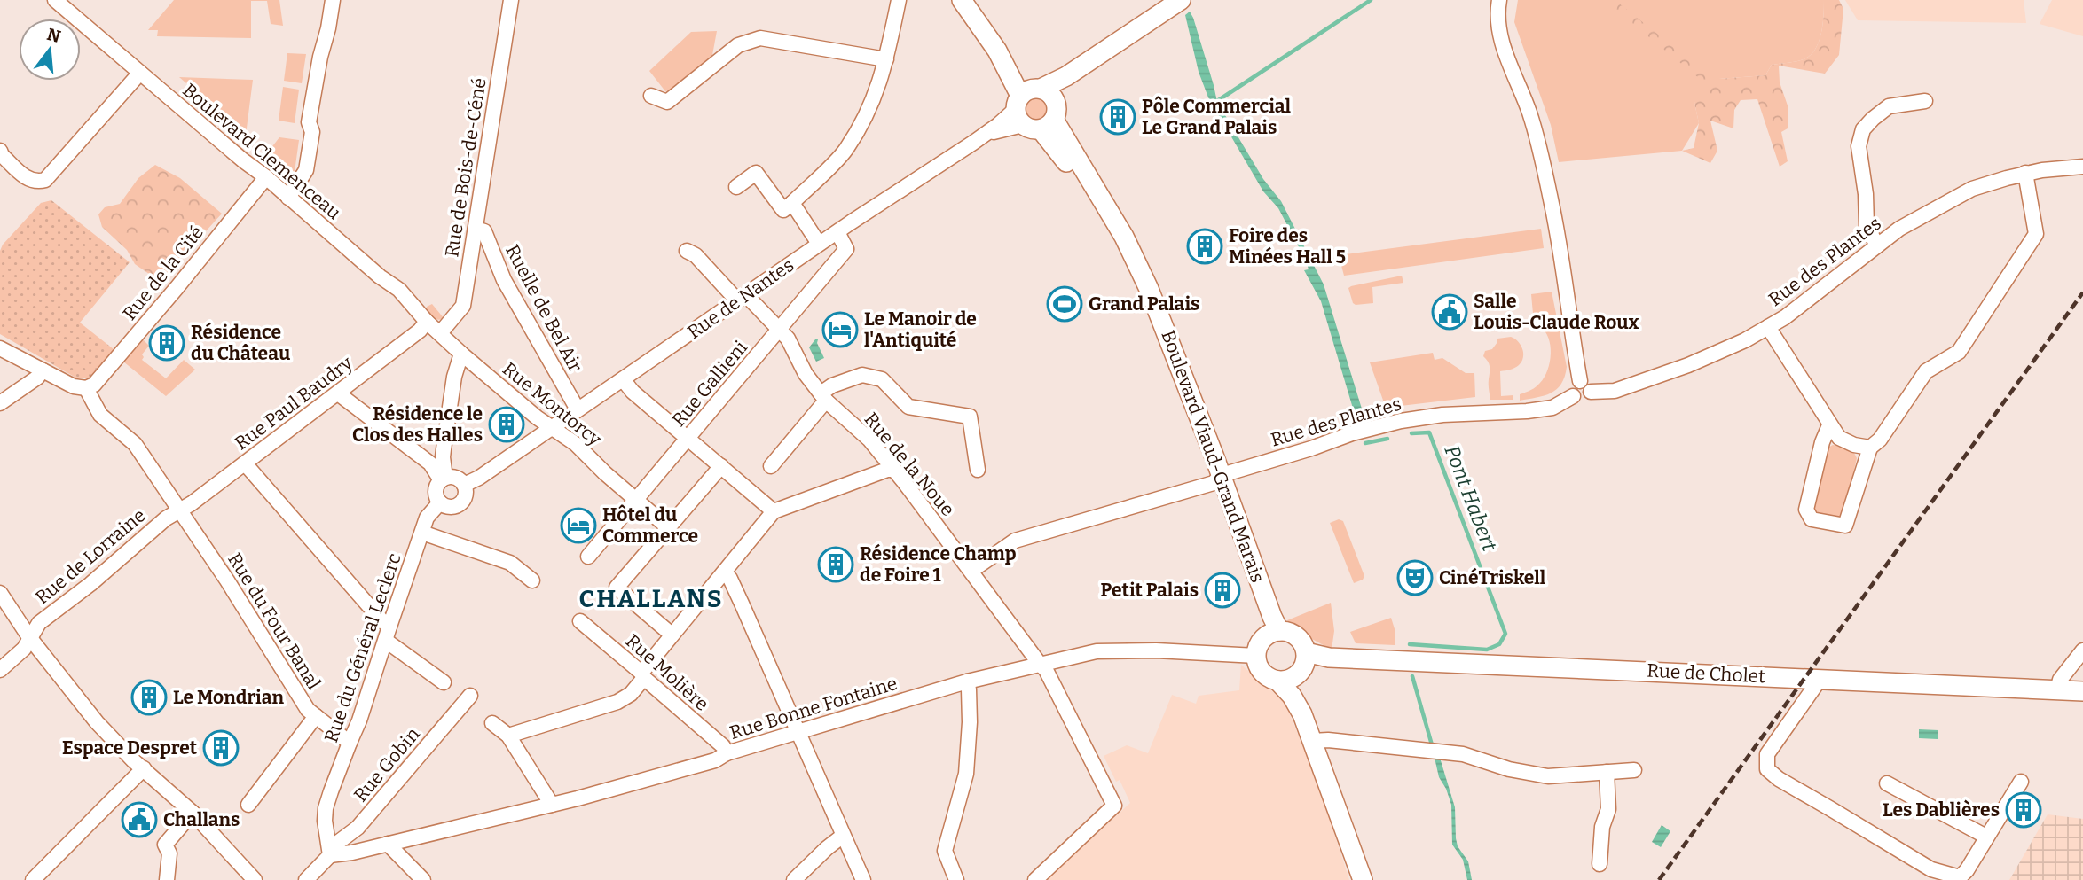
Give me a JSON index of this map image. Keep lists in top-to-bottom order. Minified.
{"streets":{"main road":["Rue de Nantes","Boulevard Viaud-Grand Marais","Rue de Cholet"],"street":["Boulevard Clemenceau","Rue de Bois-de-Céné","Rue des Plantes","Rue de la Cité","Ruelle de Bel Air","Rue Gallieni","Rue Paul Baudry","Rue Montorcy","Rue de la Noue","Rue de Lorraine","Rue du Four Banal","Rue du Général Leclerc","Rue Molière","Rue Bonne Fontaine","Rue Gobin"]},"crossings":[["Boulevard Clemenceau","Rue de Bois-de-Céné"],["Boulevard Clemenceau","Rue de la Cité"],["Boulevard Clemenceau","Rue Paul Baudry"],["Boulevard Clemenceau","Rue Montorcy"],["Rue de Bois-de-Céné","Ruelle de Bel Air"],["Rue de Bois-de-Céné","Rue Montorcy"],["Rue des Plantes","Boulevard Viaud-Grand Marais"],["Rue des Plantes","Rue de la Noue"],["Rue de la Cité","Rue du Four Banal"],["Rue de Nantes","Ruelle de Bel Air"],["Rue de Nantes","Rue Gallieni"],["Rue de Nantes","Rue Montorcy"],["Rue de Nantes","Boulevard Viaud-Grand Marais"],["Rue de Nantes","Rue de la Noue"],["Rue de Nantes","Rue du Général Leclerc"],["Rue Gallieni","Rue Montorcy"],["Rue Gallieni","Rue de la Noue"],["Rue Paul Baudry","Rue de Lorraine"],["Rue Paul Baudry","Rue du Four Banal"],["Boulevard Viaud-Grand Marais","Rue de Cholet"],["Boulevard Viaud-Grand Marais","Rue Bonne Fontaine"],["Rue de la Noue","Rue Bonne Fontaine"],["Rue de Lorraine","Rue du Four Banal"],["Rue du Four Banal","Rue du Général Leclerc"],["Rue du Général Leclerc","Rue Bonne Fontaine"],["Rue du Général Leclerc","Rue Gobin"],["Rue Molière","Rue Bonne Fontaine"],["Rue de Cholet","Rue Bonne Fontaine"],["Rue Bonne Fontaine","Rue Gobin"]],"districts":["CHALLANS"],"water":["Pont Habert"],"places":{"building":["Pôle Commercial Le Grand Palais","Foire des Minées Hall 5","Résidence du Château","Résidence le Clos des Halles","Résidence Champ de Foire 1","Petit Palais","Le Mondrian","Espace Despret","Les Dablières"],"sports":["Grand Palais"],"public building":["Salle Louis-Claude Roux","Challans"],"hotel":["Le Manoir de l'Antiquité","Hôtel du Commerce"],"theatre":["CinéTriskell"]},"north":"top"}
